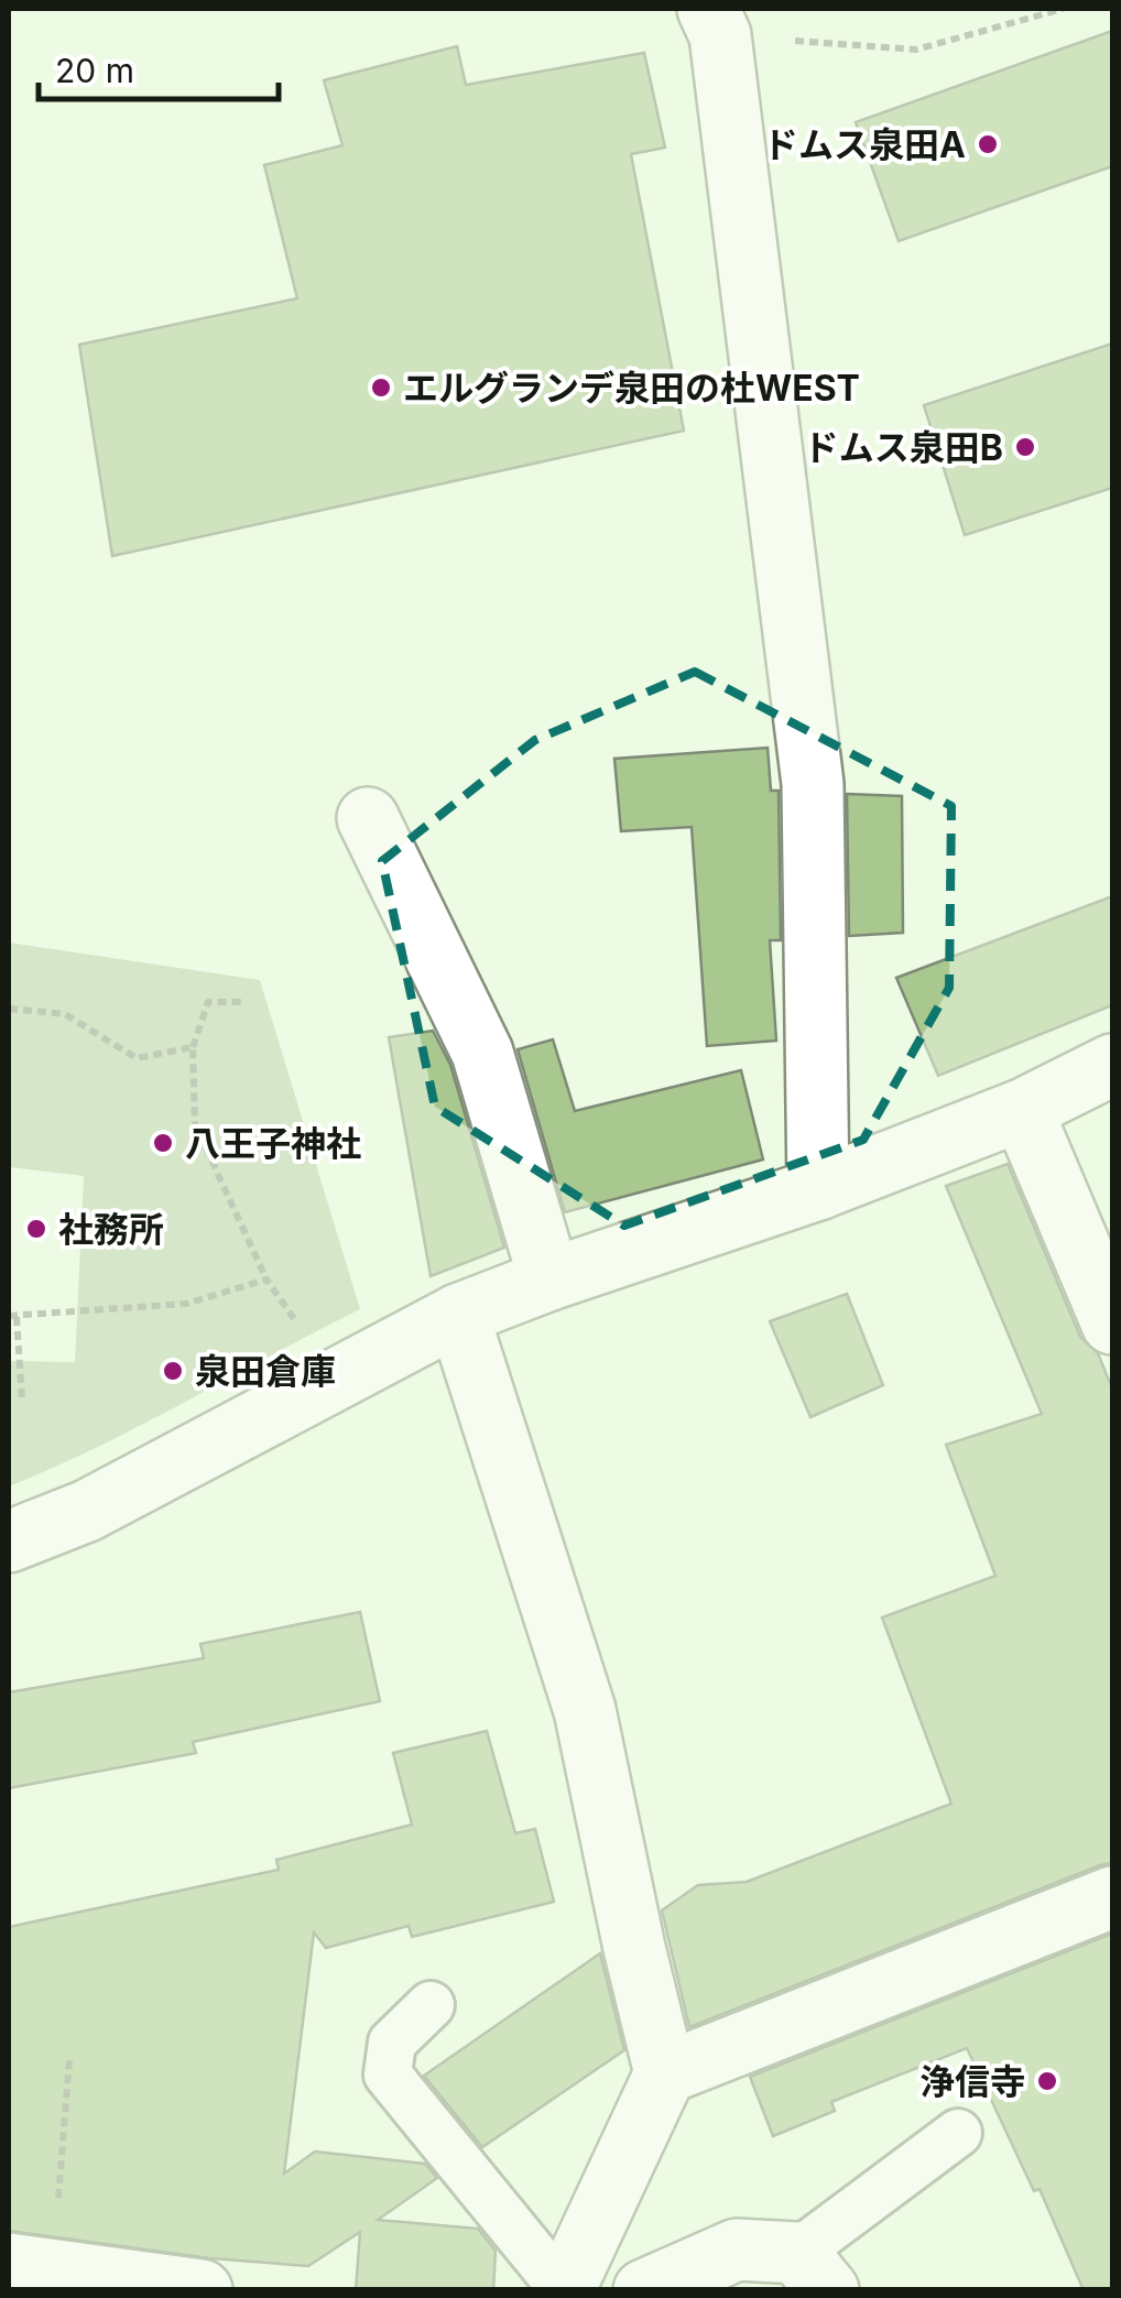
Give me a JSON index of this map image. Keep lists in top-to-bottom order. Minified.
{"places":["ドムス泉田A","エルグランデ泉田の杜WEST","ドムス泉田B","八王子神社","社務所","泉田倉庫","浄信寺"],"scale_bar":"20 m"}
